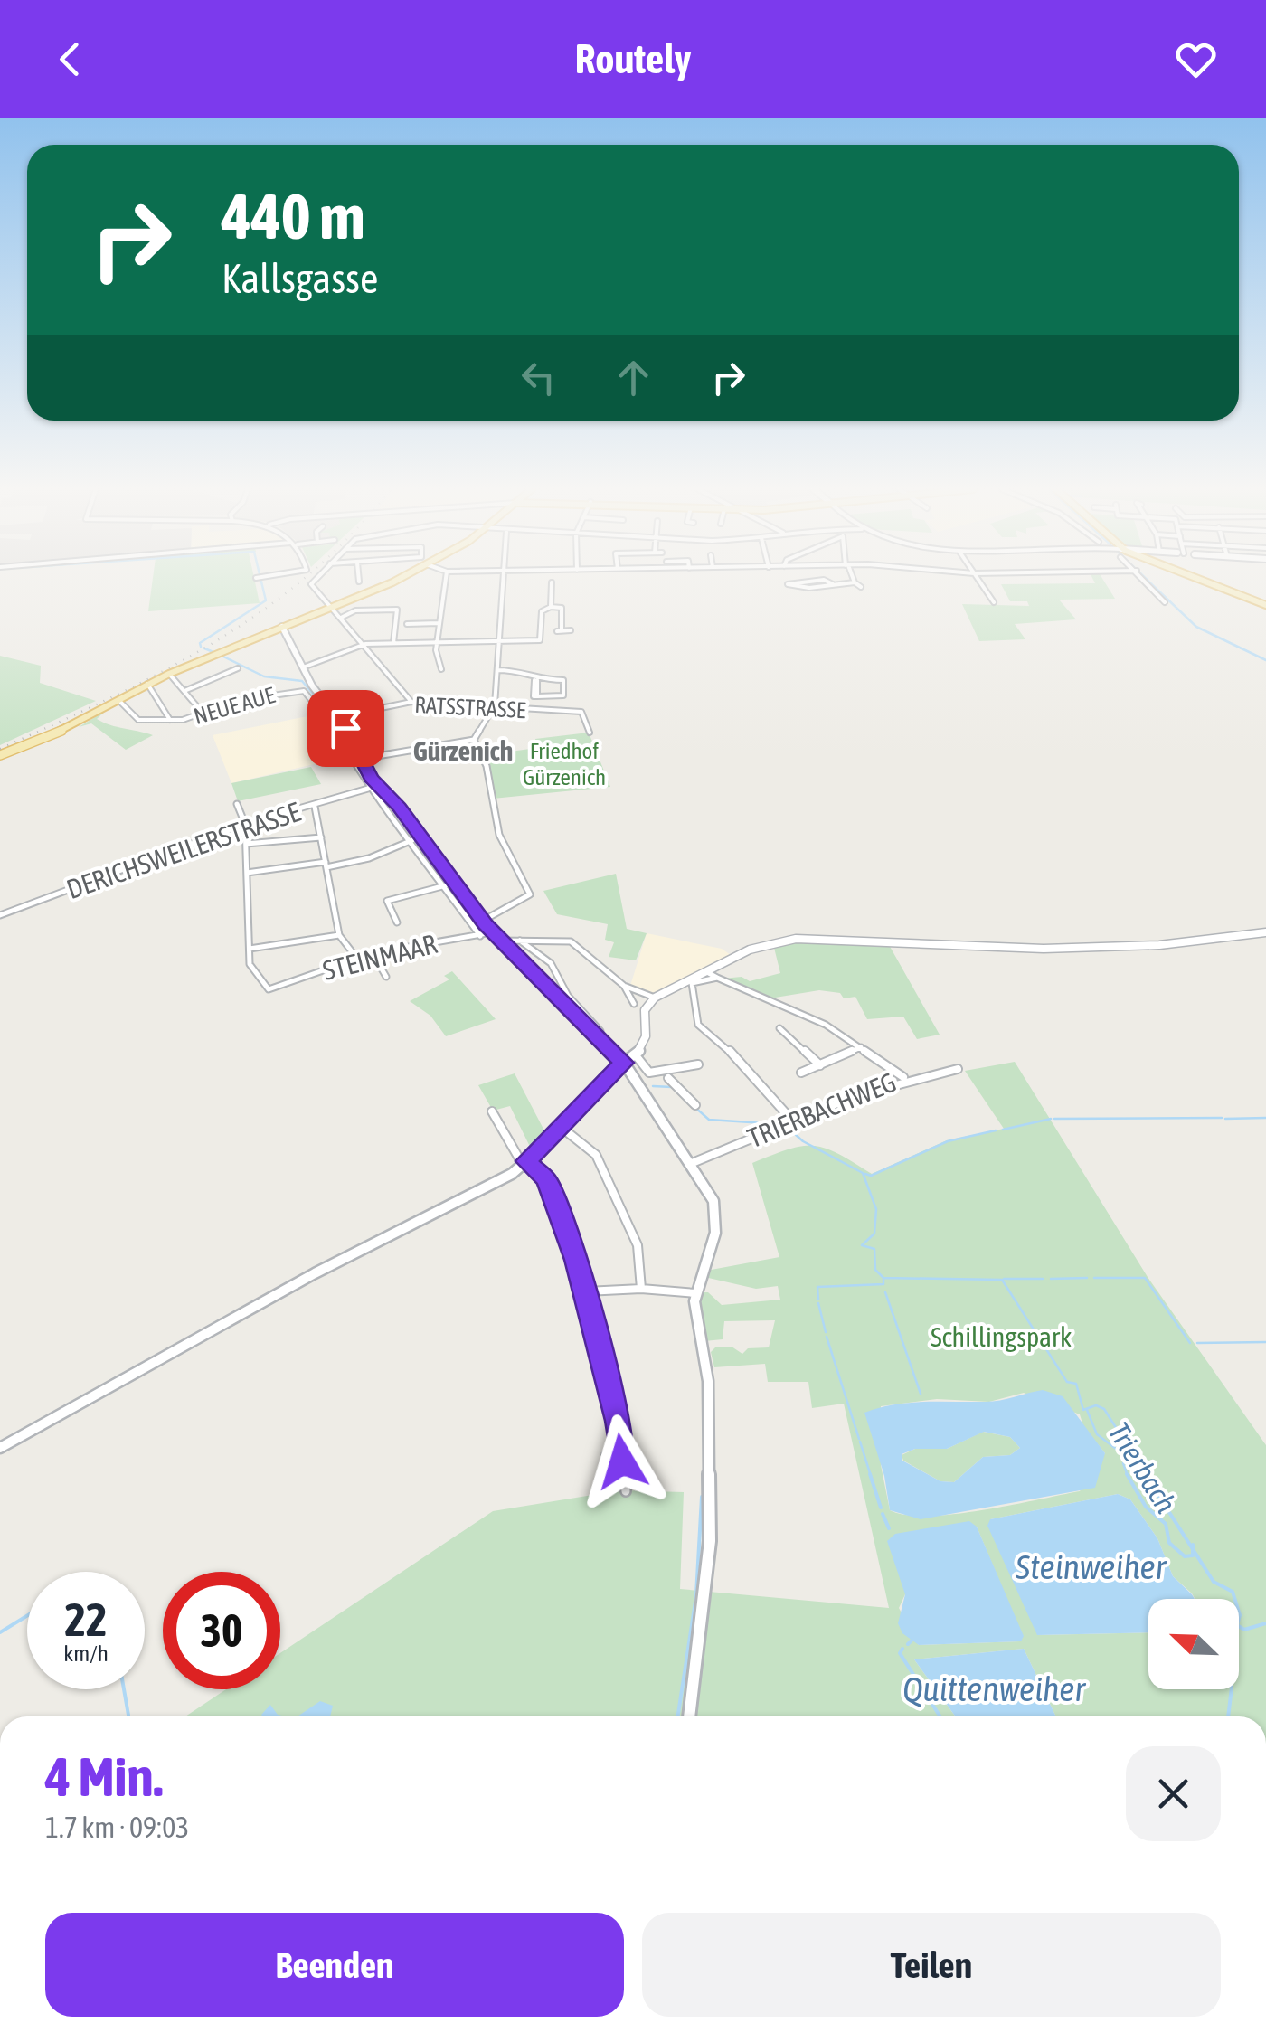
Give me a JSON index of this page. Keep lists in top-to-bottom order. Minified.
{"streets":{"street":["NEUE AUE","RATSSTRASSE","DERICHSWEILERSTRASSE","STEINMAAR","TRIERBACHWEG"]},"crossings":[["NEUE AUE","RATSSTRASSE"]],"districts":["Gürzenich"],"water":["Trierbach","Steinweiher","Quittenweiher"],"parks":["Friedhof Gürzenich","Schillingspark"],"north":"top left","page":{"header":"Routely","turn":["440 m","Kallsgasse"],"speed":"22 km/h","limit":"30","heading":["4 Min.","1.7 km · 09:03"],"buttons":["Beenden","Teilen"]}}
